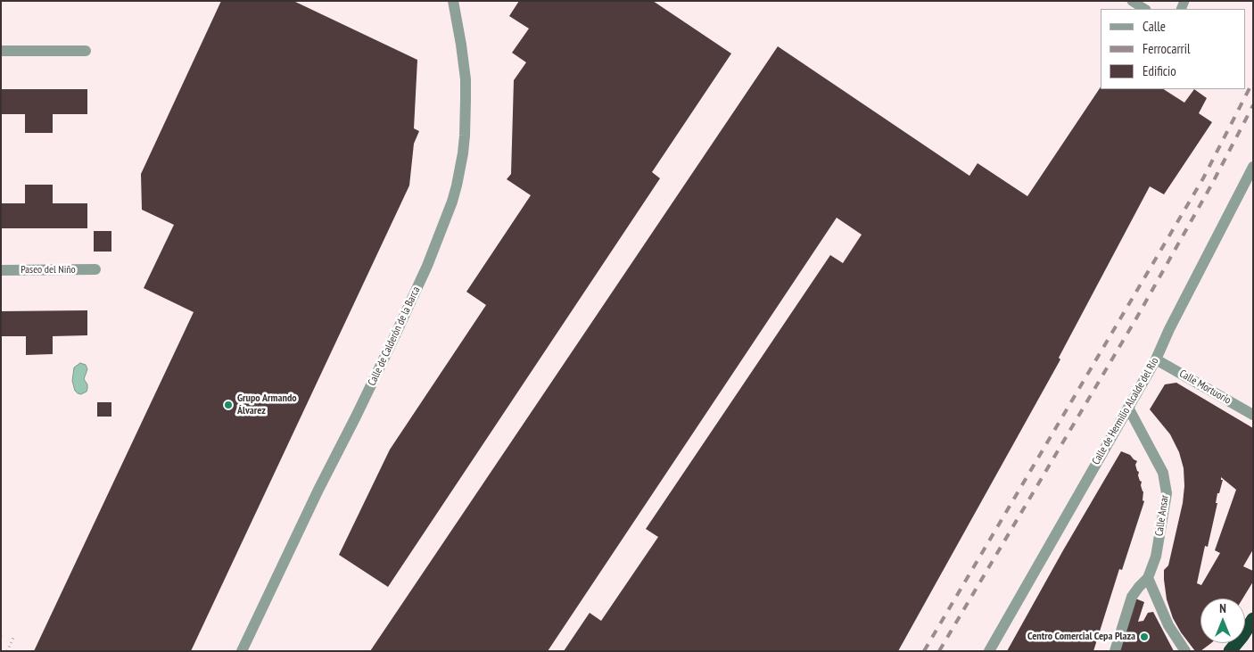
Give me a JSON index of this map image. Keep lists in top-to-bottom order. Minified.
{"streets":{"street":["Paseo del Niño","Calle de Calderón de la Barca","Calle Mortuorio","Calle de Hermilio Alcalde del Río","Calle Ansar"]},"crossings":[["Calle Mortuorio","Calle de Hermilio Alcalde del Río"],["Calle de Hermilio Alcalde del Río","Calle Ansar"]],"places":["Grupo Armando Álvarez","Centro Comercial Cepa Plaza"],"legend":["Calle","Ferrocarril","Edificio"],"north":"top"}
